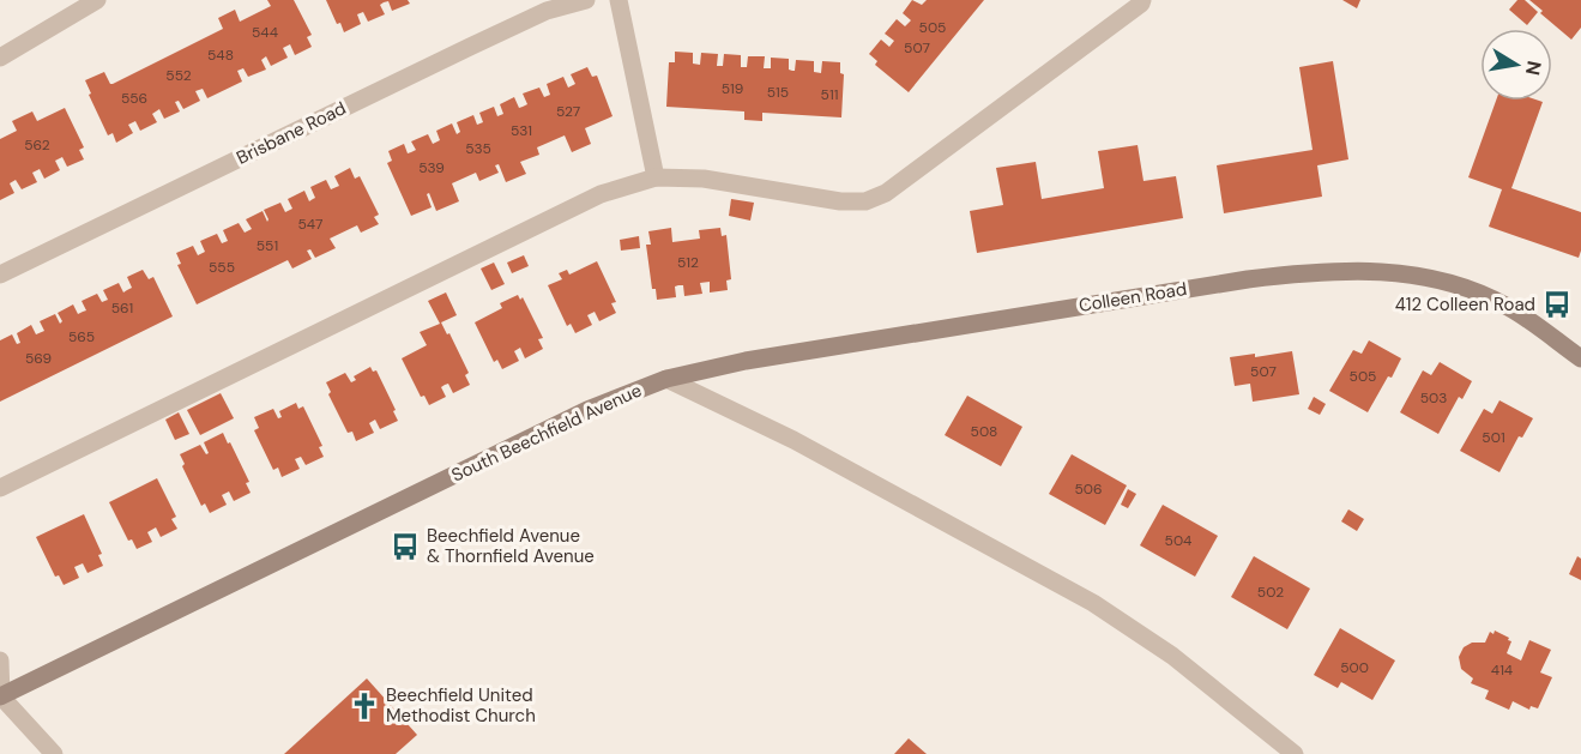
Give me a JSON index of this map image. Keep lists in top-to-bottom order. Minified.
{"streets":{"street":["Brisbane Road","Colleen Road","South Beechfield Avenue"]},"crossings":[["Colleen Road","South Beechfield Avenue"]],"places":{"bus stop":["412 Colleen Road","Beechfield Avenue & Thornfield Avenue"],"church":["Beechfield United Methodist Church"]},"house_numbers":["505","544","507","548","552","519","515","511","556","527","531","562","535","539","547","551","512","555","561","565","569","507","505","503","508","501","506","504","502","500","414"],"north":"right"}
